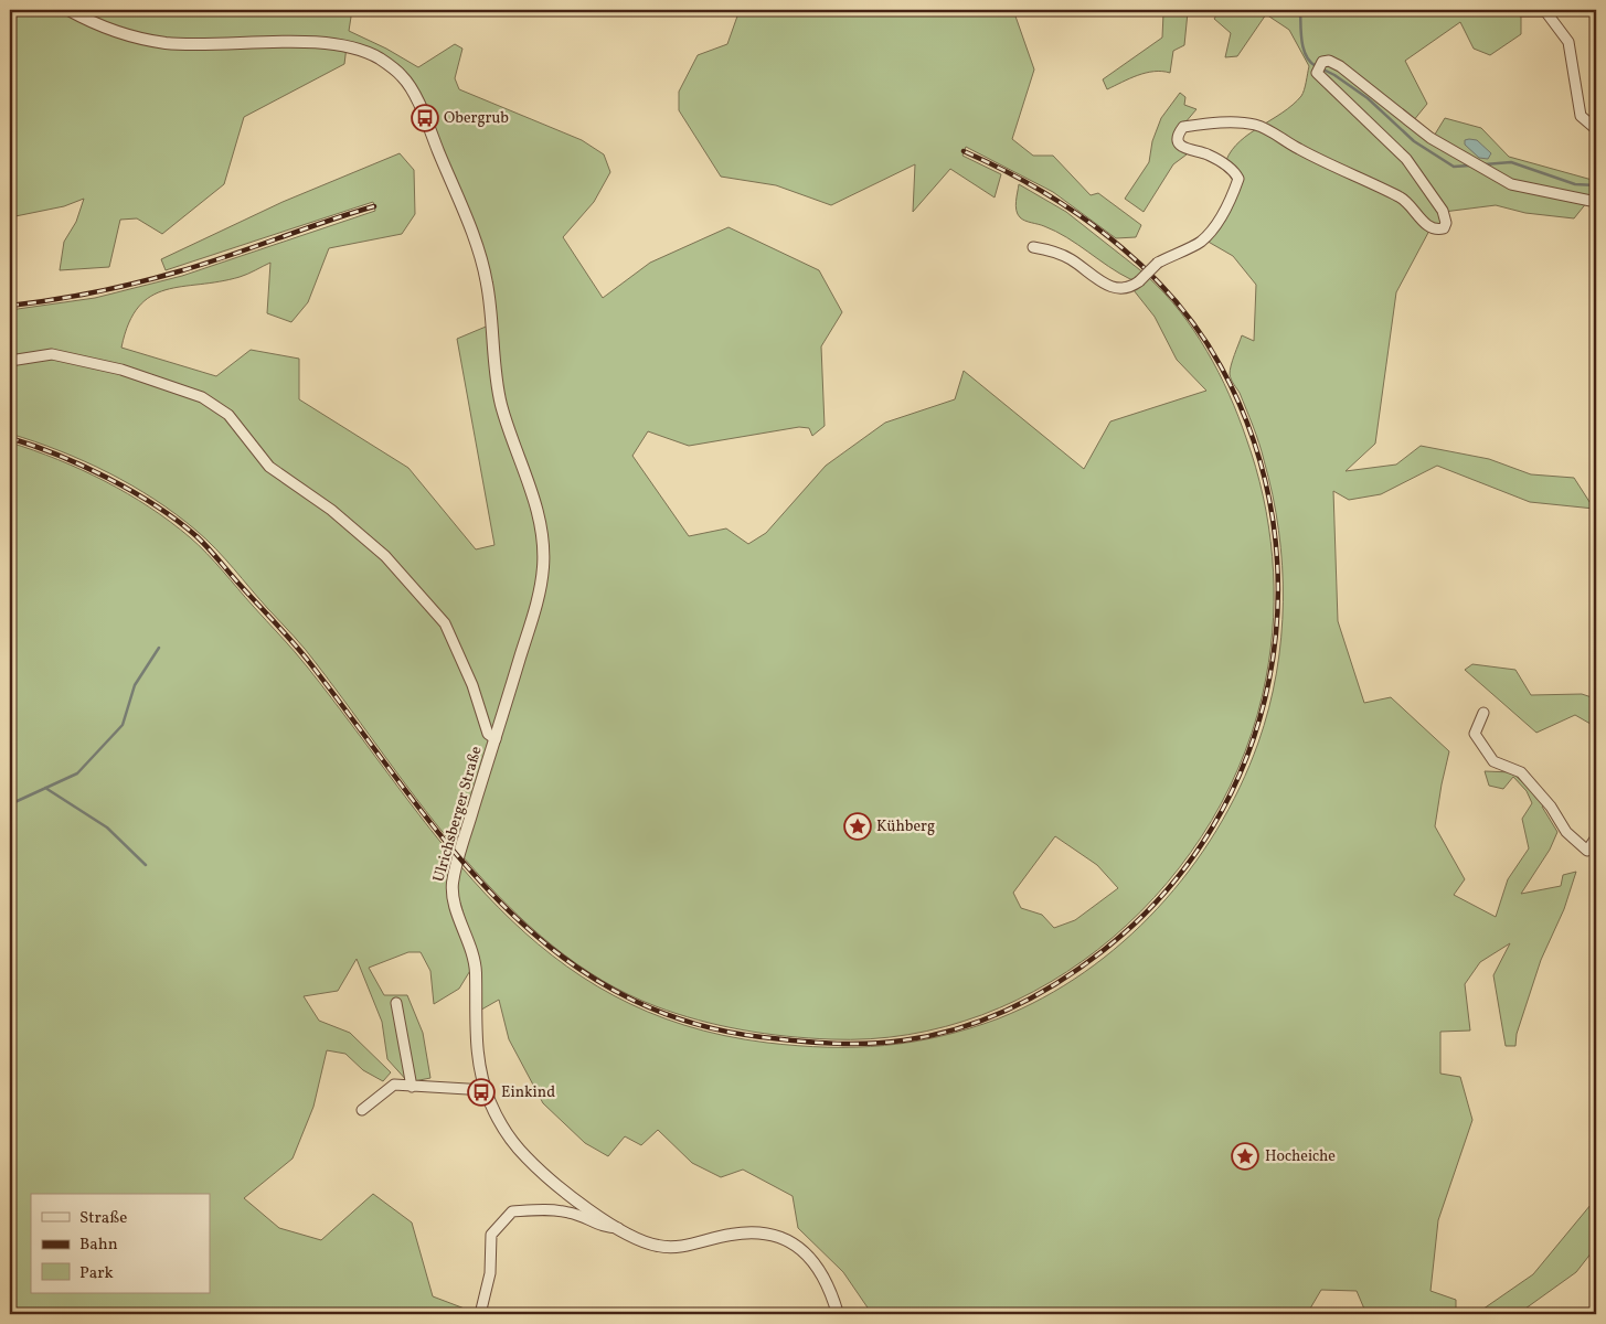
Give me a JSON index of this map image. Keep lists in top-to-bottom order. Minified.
{"streets":{"street":["Ulrichsberger Straße"]},"places":{"bus stop":["Obergrub","Einkind"],"place":["Kühberg","Hocheiche"]},"legend":["Straße","Bahn","Park"]}
